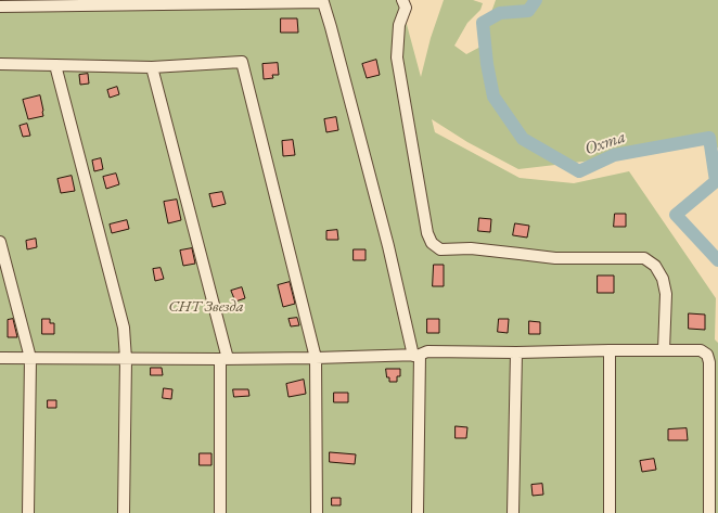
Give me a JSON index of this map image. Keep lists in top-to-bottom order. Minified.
{"water":["Охта"],"parks":["СНТ Звезда"]}
